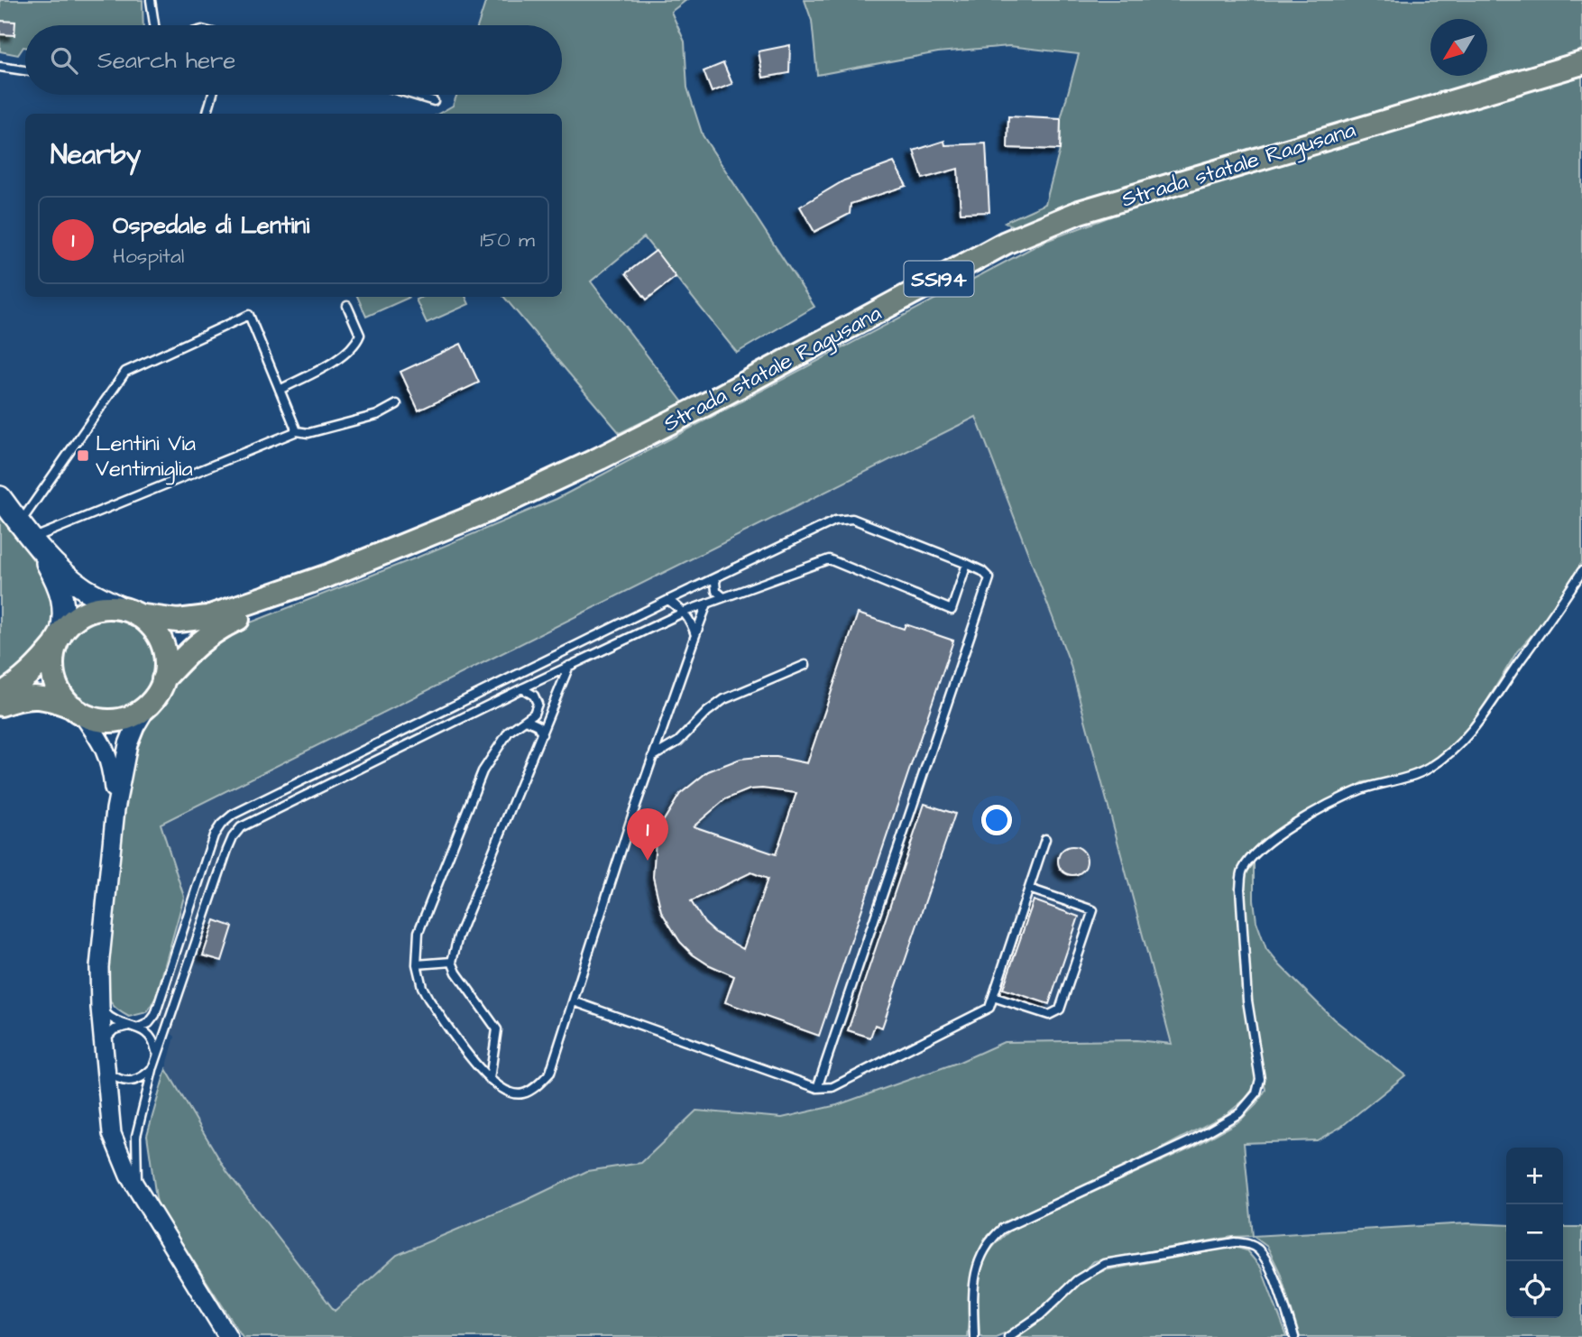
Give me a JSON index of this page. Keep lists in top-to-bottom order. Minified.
{"streets":{"main road":["Strada statale Ragusana","SS194"]},"places":{"transit":["Lentini Via Ventimiglia"]},"north":"bottom left","page":{"search":"Search here","heading":"Nearby","list":[{"mark":"1","name":"Ospedale di Lentini","note":"Hospital","value":"150 m"}],"pins":"1","map_buttons":["+","−"]}}
